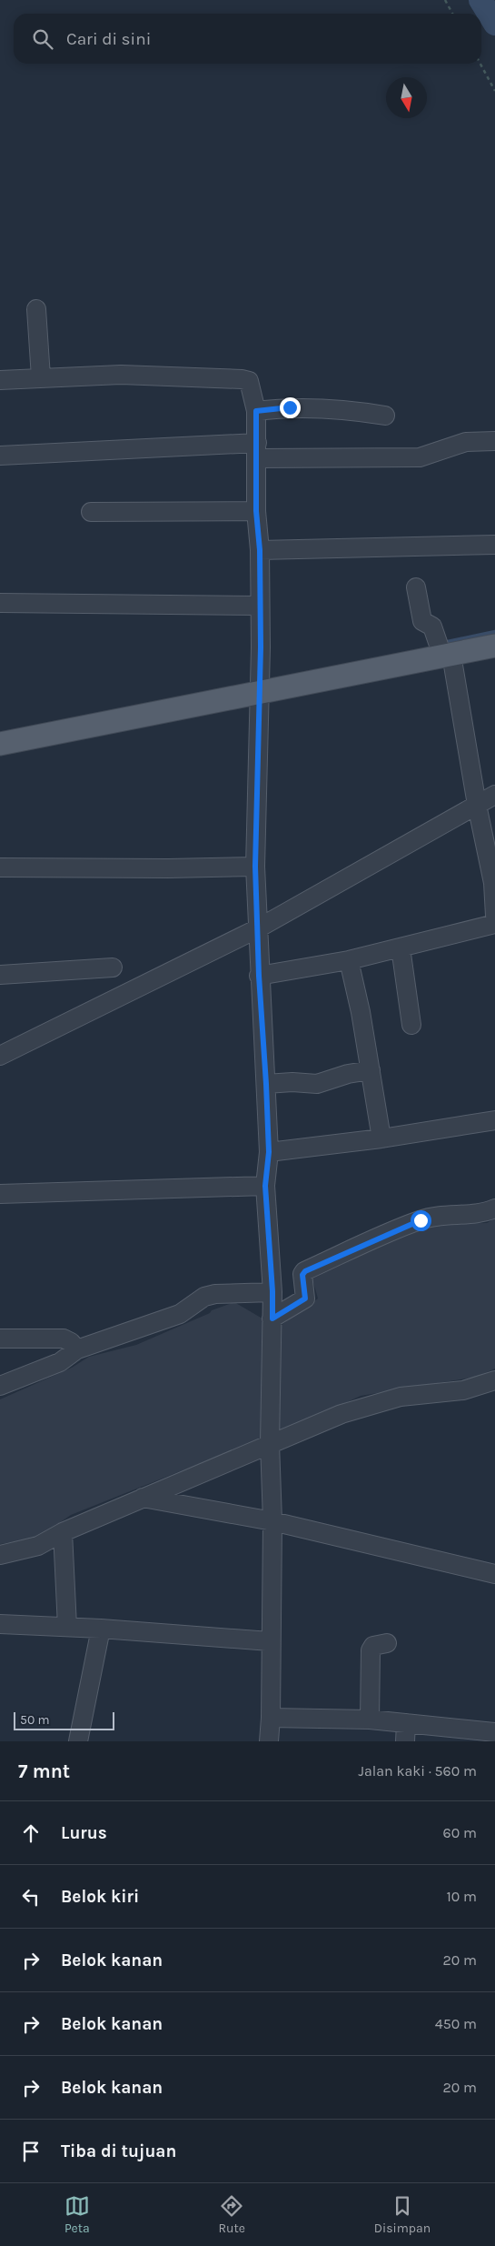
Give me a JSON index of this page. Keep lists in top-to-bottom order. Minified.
{"scale_bar":"50 m","north":"bottom","page":{"search":"Cari di sini","scale":"50 m","heading":["7 mnt","Jalan kaki · 560 m"],"list":[["Lurus","60 m"],["Belok kiri","10 m"],["Belok kanan","20 m"],["Belok kanan","450 m"],["Belok kanan","20 m"],"Tiba di tujuan"],"nav":["Peta","Rute","Disimpan"]}}
